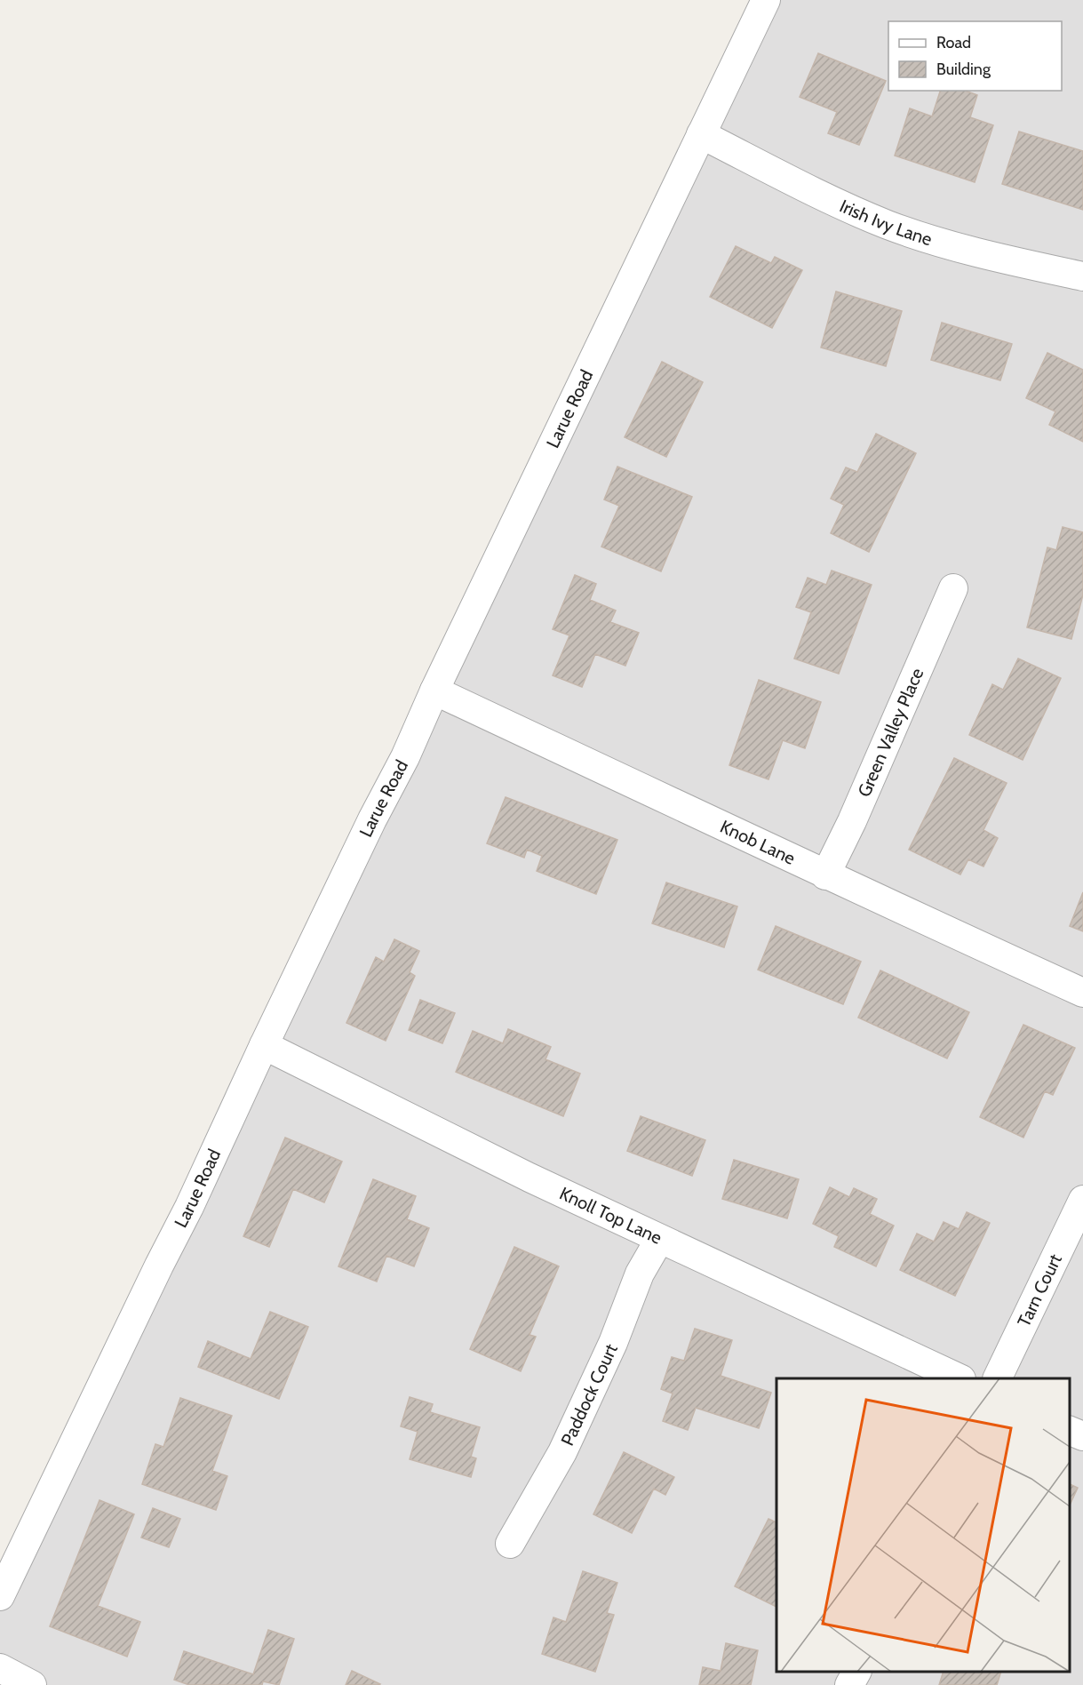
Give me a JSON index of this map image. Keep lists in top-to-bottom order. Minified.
{"streets":{"street":["Irish Ivy Lane","Larue Road","Green Valley Place","Knob Lane","Knoll Top Lane","Tarn Court","Paddock Court"]},"crossings":[["Irish Ivy Lane","Larue Road"],["Larue Road","Knob Lane"],["Larue Road","Knoll Top Lane"],["Green Valley Place","Knob Lane"],["Knoll Top Lane","Paddock Court"]],"legend":["Road","Building"]}
